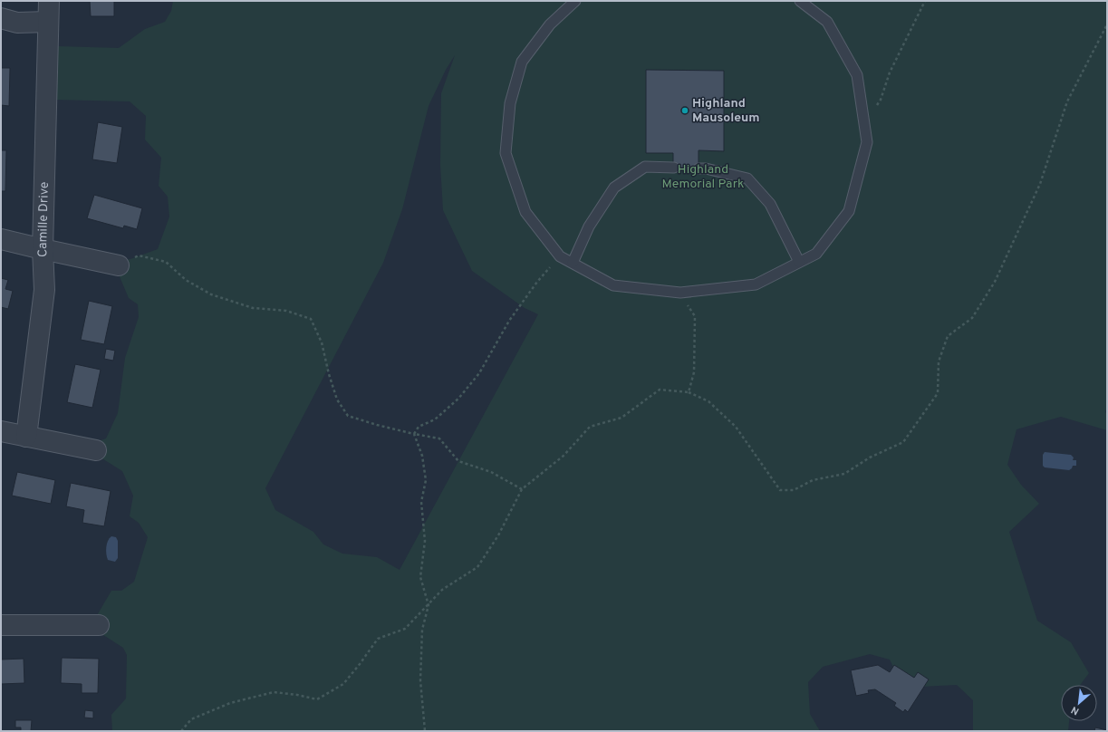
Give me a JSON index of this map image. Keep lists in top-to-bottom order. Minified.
{"streets":{"street":["Camille Drive"]},"parks":["Highland Memorial Park"],"places":["Highland Mausoleum"],"north":"bottom left"}
